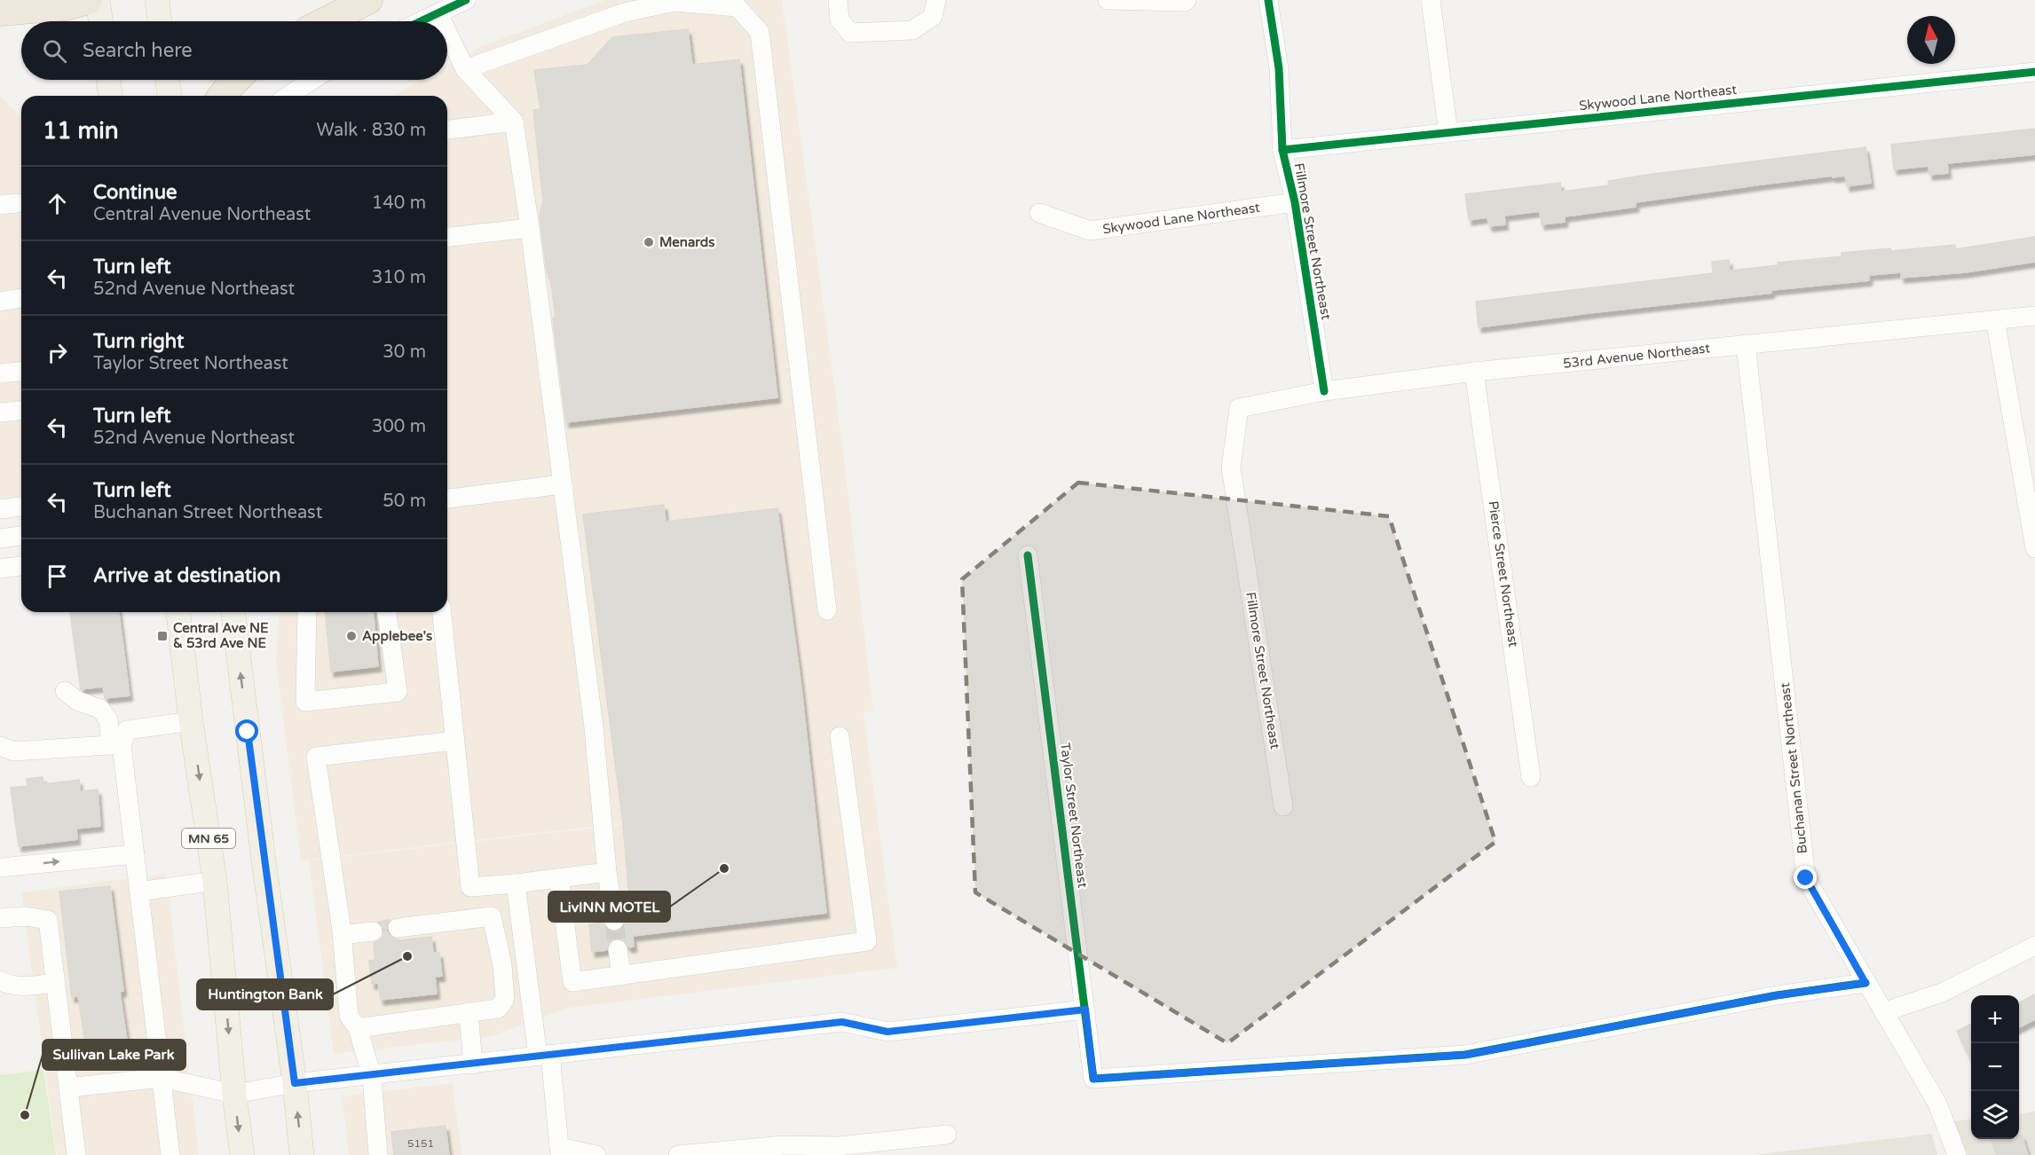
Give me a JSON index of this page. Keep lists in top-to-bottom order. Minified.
{"streets":{"main road":["MN 65"],"street":["Skywood Lane Northeast","Fillmore Street Northeast","53rd Avenue Northeast","Pierce Street Northeast","Buchanan Street Northeast","Taylor Street Northeast"]},"crossings":[["Skywood Lane Northeast","Fillmore Street Northeast"],["Fillmore Street Northeast","53rd Avenue Northeast"],["53rd Avenue Northeast","Pierce Street Northeast"],["53rd Avenue Northeast","Buchanan Street Northeast"],["Buchanan Street Northeast","Taylor Street Northeast"]],"places":{"other":["Menards","Applebee's","LivINN MOTEL","Huntington Bank","Sullivan Lake Park"],"transit":["Central Ave NE & 53rd Ave NE"]},"house_numbers":["5151"],"north":"top","page":{"search":"Search here","heading":["11 min","Walk · 830 m"],"list":[["Continue","Central Avenue Northeast","140 m"],["Turn left","52nd Avenue Northeast","310 m"],["Turn right","Taylor Street Northeast","30 m"],["Turn left","52nd Avenue Northeast","300 m"],["Turn left","Buchanan Street Northeast","50 m"],"Arrive at destination"],"map_buttons":["+","−"]}}
